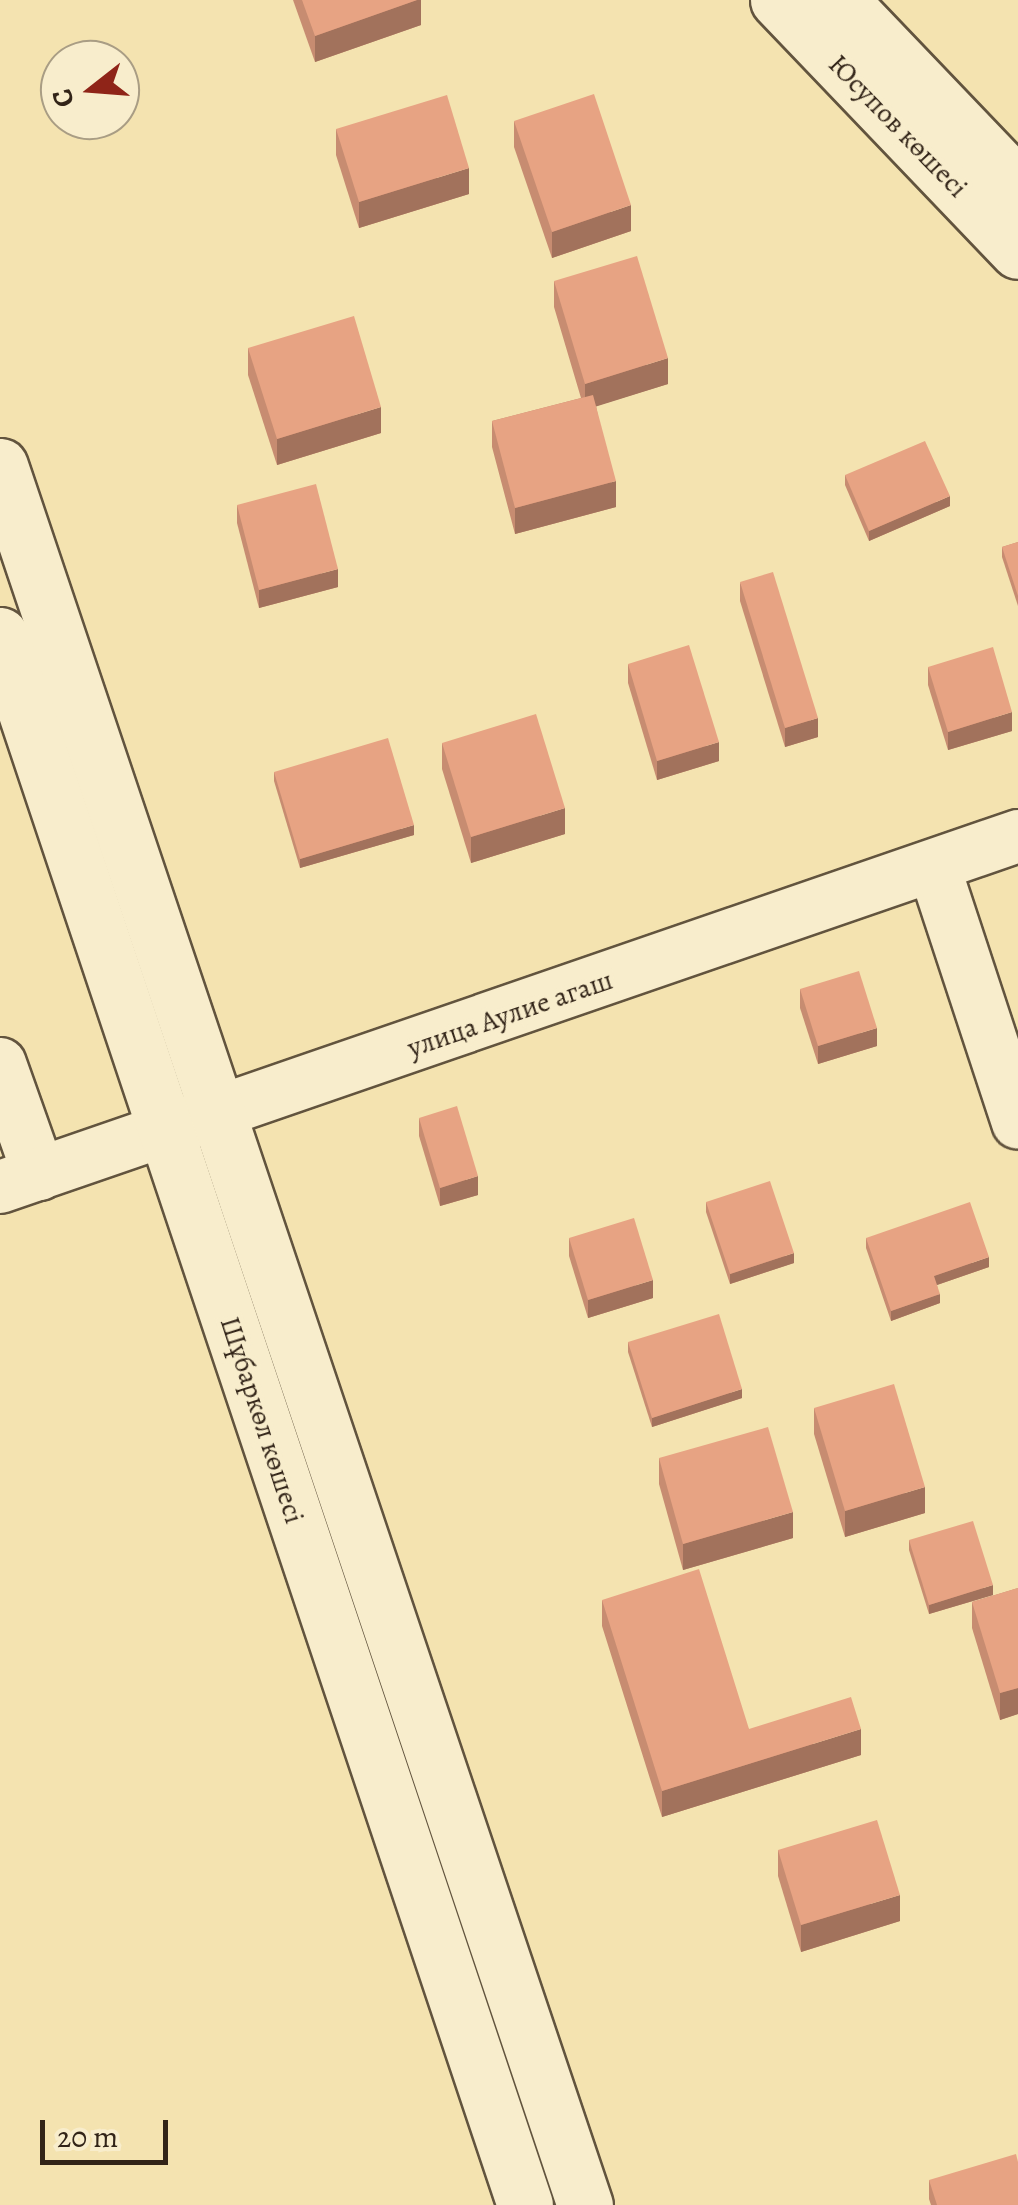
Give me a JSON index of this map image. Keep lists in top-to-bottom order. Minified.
{"streets":{"street":["Юсупов көшесі","улица Аулие агаш","Шұбаркөл көшесі"]},"crossings":[["улица Аулие агаш","Шұбаркөл көшесі"]],"scale_bar":"20 m","north":"left"}
